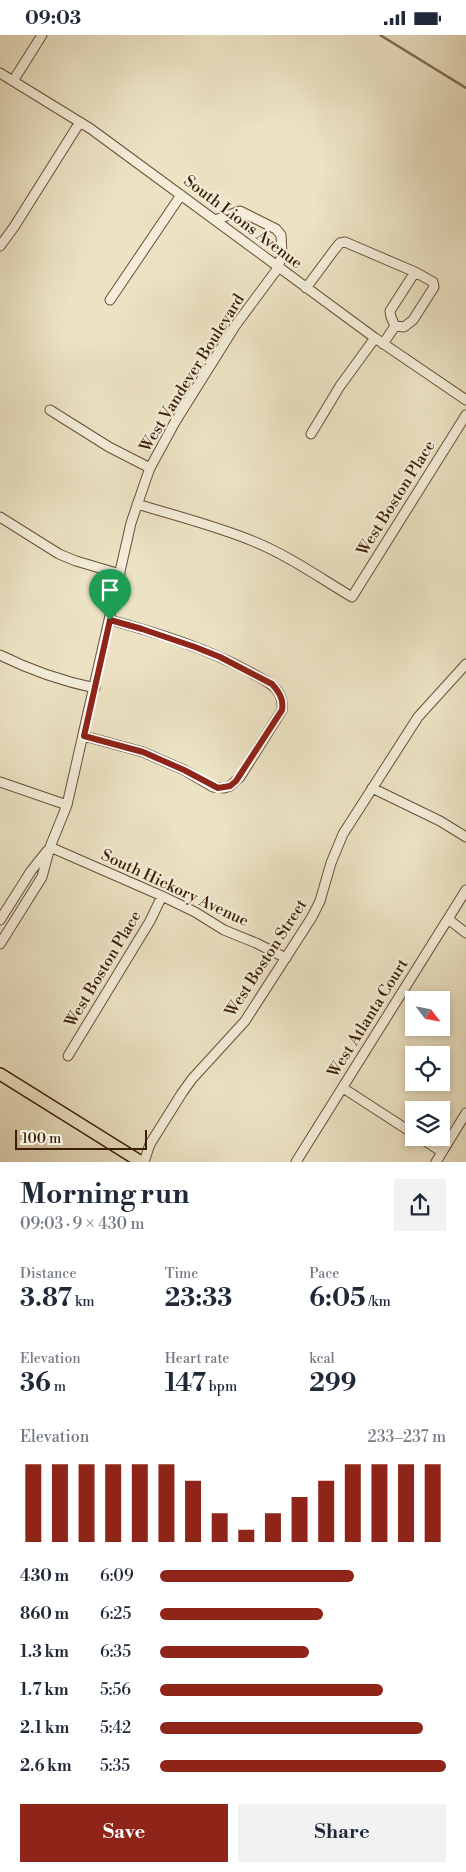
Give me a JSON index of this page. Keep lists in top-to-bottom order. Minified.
{"streets":{"street":["South Lions Avenue","West Vandever Boulevard","West Boston Place","South Hickory Avenue","West Boston Street","West Atlanta Court"]},"crossings":[["South Lions Avenue","West Vandever Boulevard"],["West Vandever Boulevard","West Boston Place"],["West Vandever Boulevard","South Hickory Avenue"],["West Boston Place","South Hickory Avenue"],["South Hickory Avenue","West Boston Street"]],"scale_bar":"100 m","north":"bottom right","page":{"status":"09:03","scale":"100 m","heading":["Morning run","09:03 · 9 × 430 m"],"stats":[["Distance","3.87 km"],["Time","23:33"],["Pace","6:05 /km"],["Elevation","36 m"],["Heart rate","147 bpm"],["kcal","299"]],"chart":["Elevation","233–237 m"],"list":[{"name":"430 m","note":"6:09"},{"name":"860 m","note":"6:25"},{"name":"1.3 km","note":"6:35"},{"name":"1.7 km","note":"5:56"},{"name":"2.1 km","note":"5:42"},{"name":"2.6 km","note":"5:35"}],"buttons":["Save","Share"]}}
